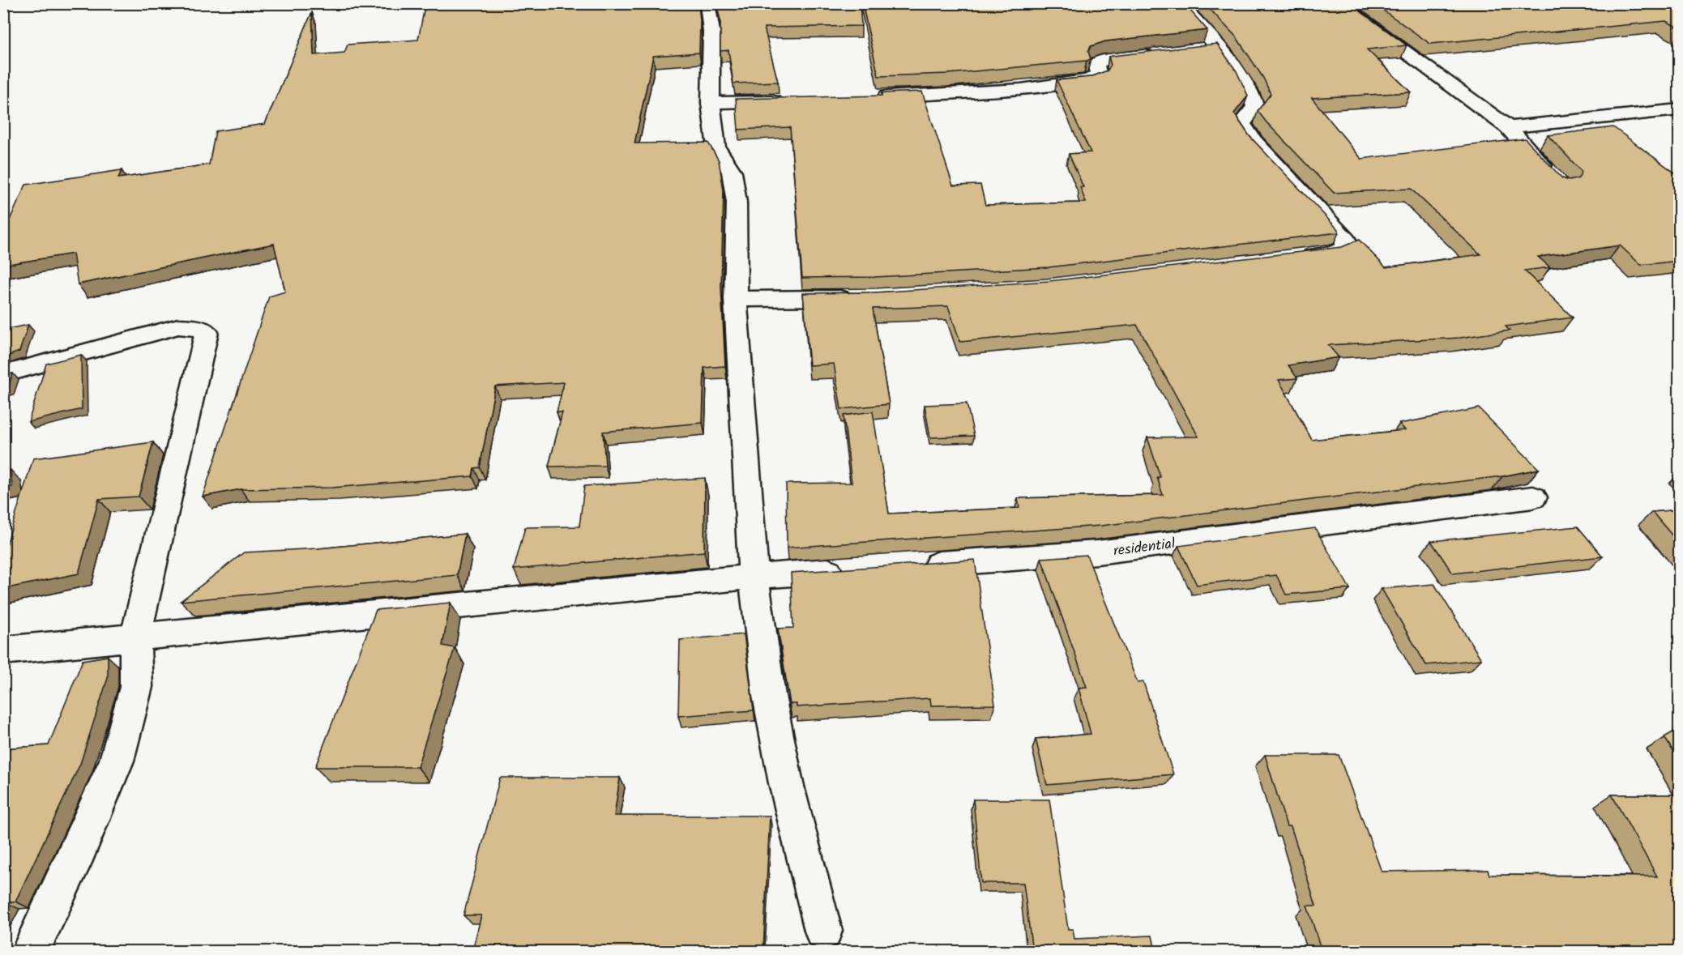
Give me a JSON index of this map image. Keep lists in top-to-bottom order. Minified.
{"streets":{"street":["residential"]}}
